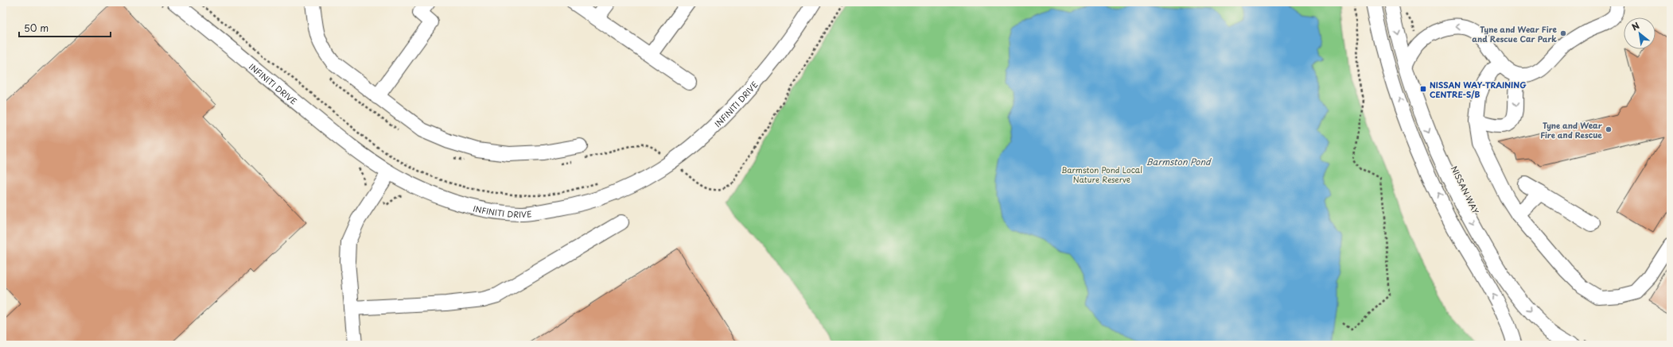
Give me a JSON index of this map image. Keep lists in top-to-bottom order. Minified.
{"streets":{"street":["INFINITI DRIVE","NISSAN WAY"]},"water":["Barmston Pond"],"parks":["Barmston Pond Local Nature Reserve"],"places":{"other":["Tyne and Wear Fire and Rescue Car Park","Tyne and Wear Fire and Rescue"],"transit":["NISSAN WAY-TRAINING CENTRE-S/B"]},"scale_bar":"50 m","north":"top left"}
